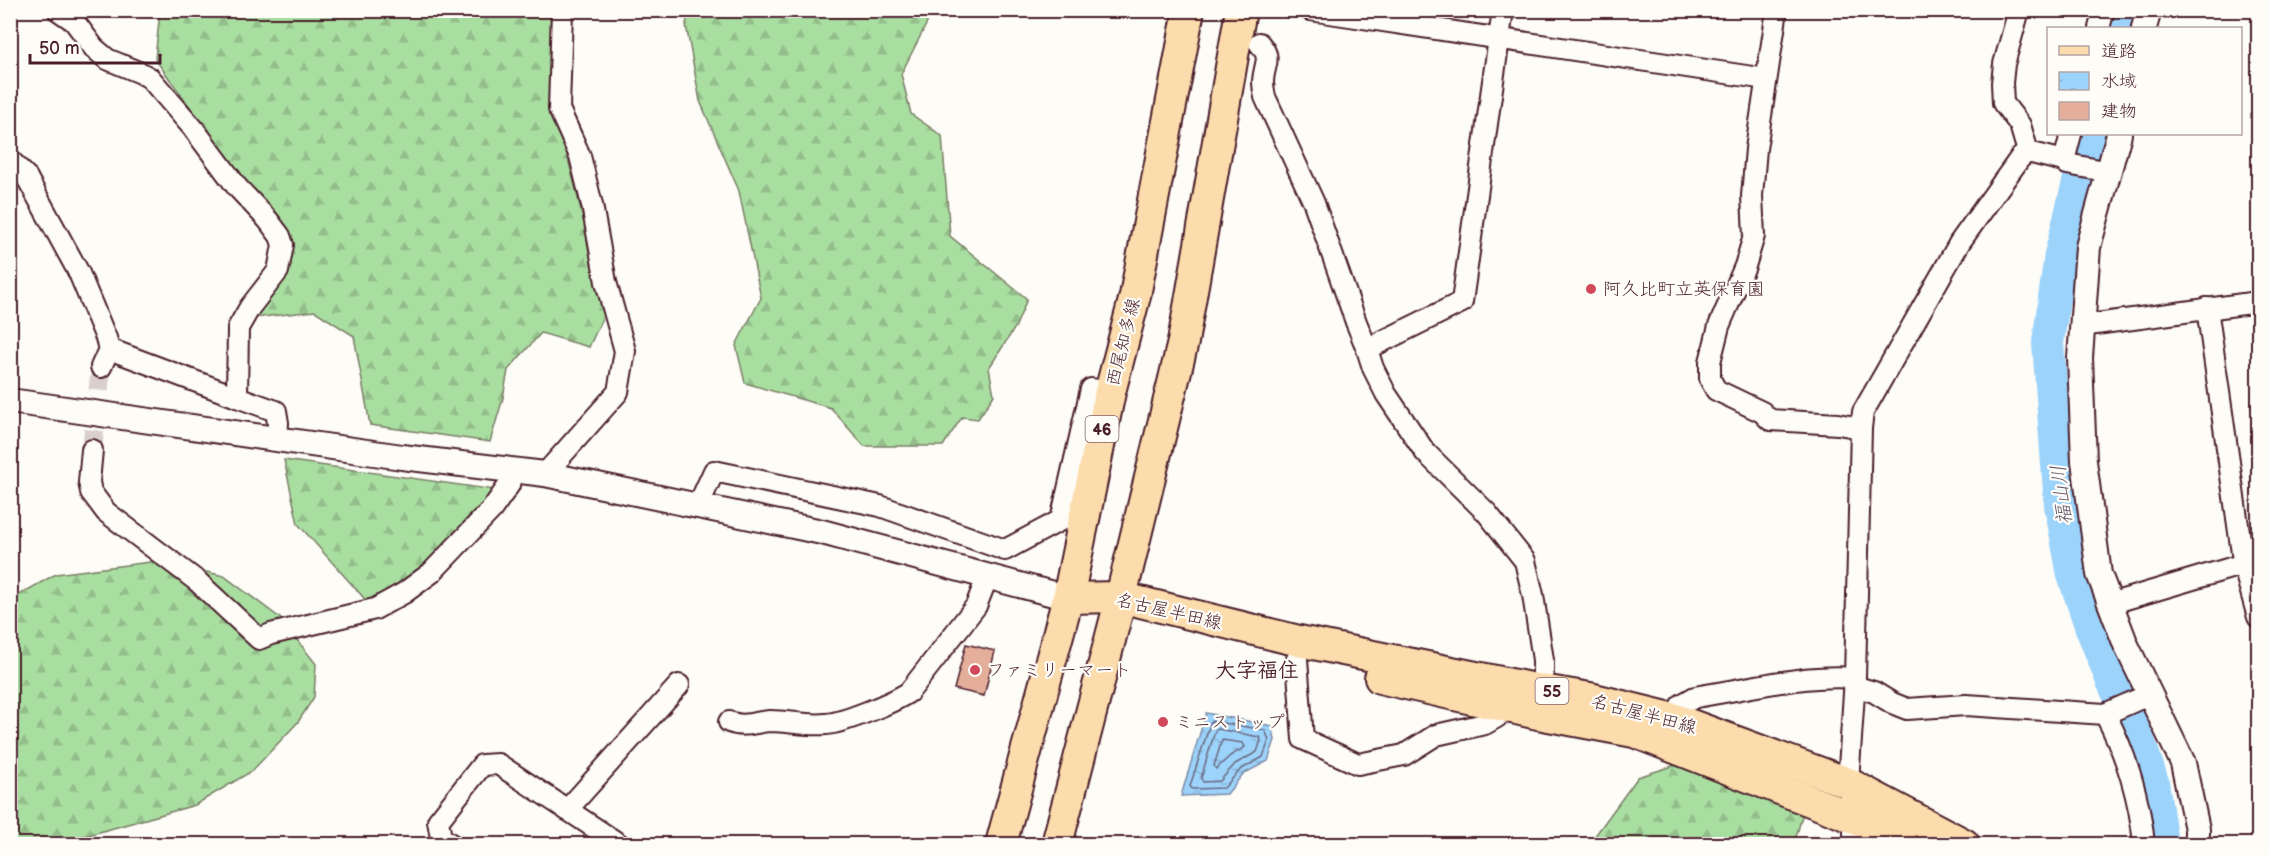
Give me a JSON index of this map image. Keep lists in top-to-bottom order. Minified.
{"streets":{"main road":["西尾知多線","46","名古屋半田線","55"]},"crossings":[["西尾知多線","名古屋半田線"]],"districts":["大字福住"],"water":["福山川"],"places":["阿久比町立英保育園","ファミリーマート","ミニストップ"],"legend":["道路","水域","建物"],"scale_bar":"50 m"}
